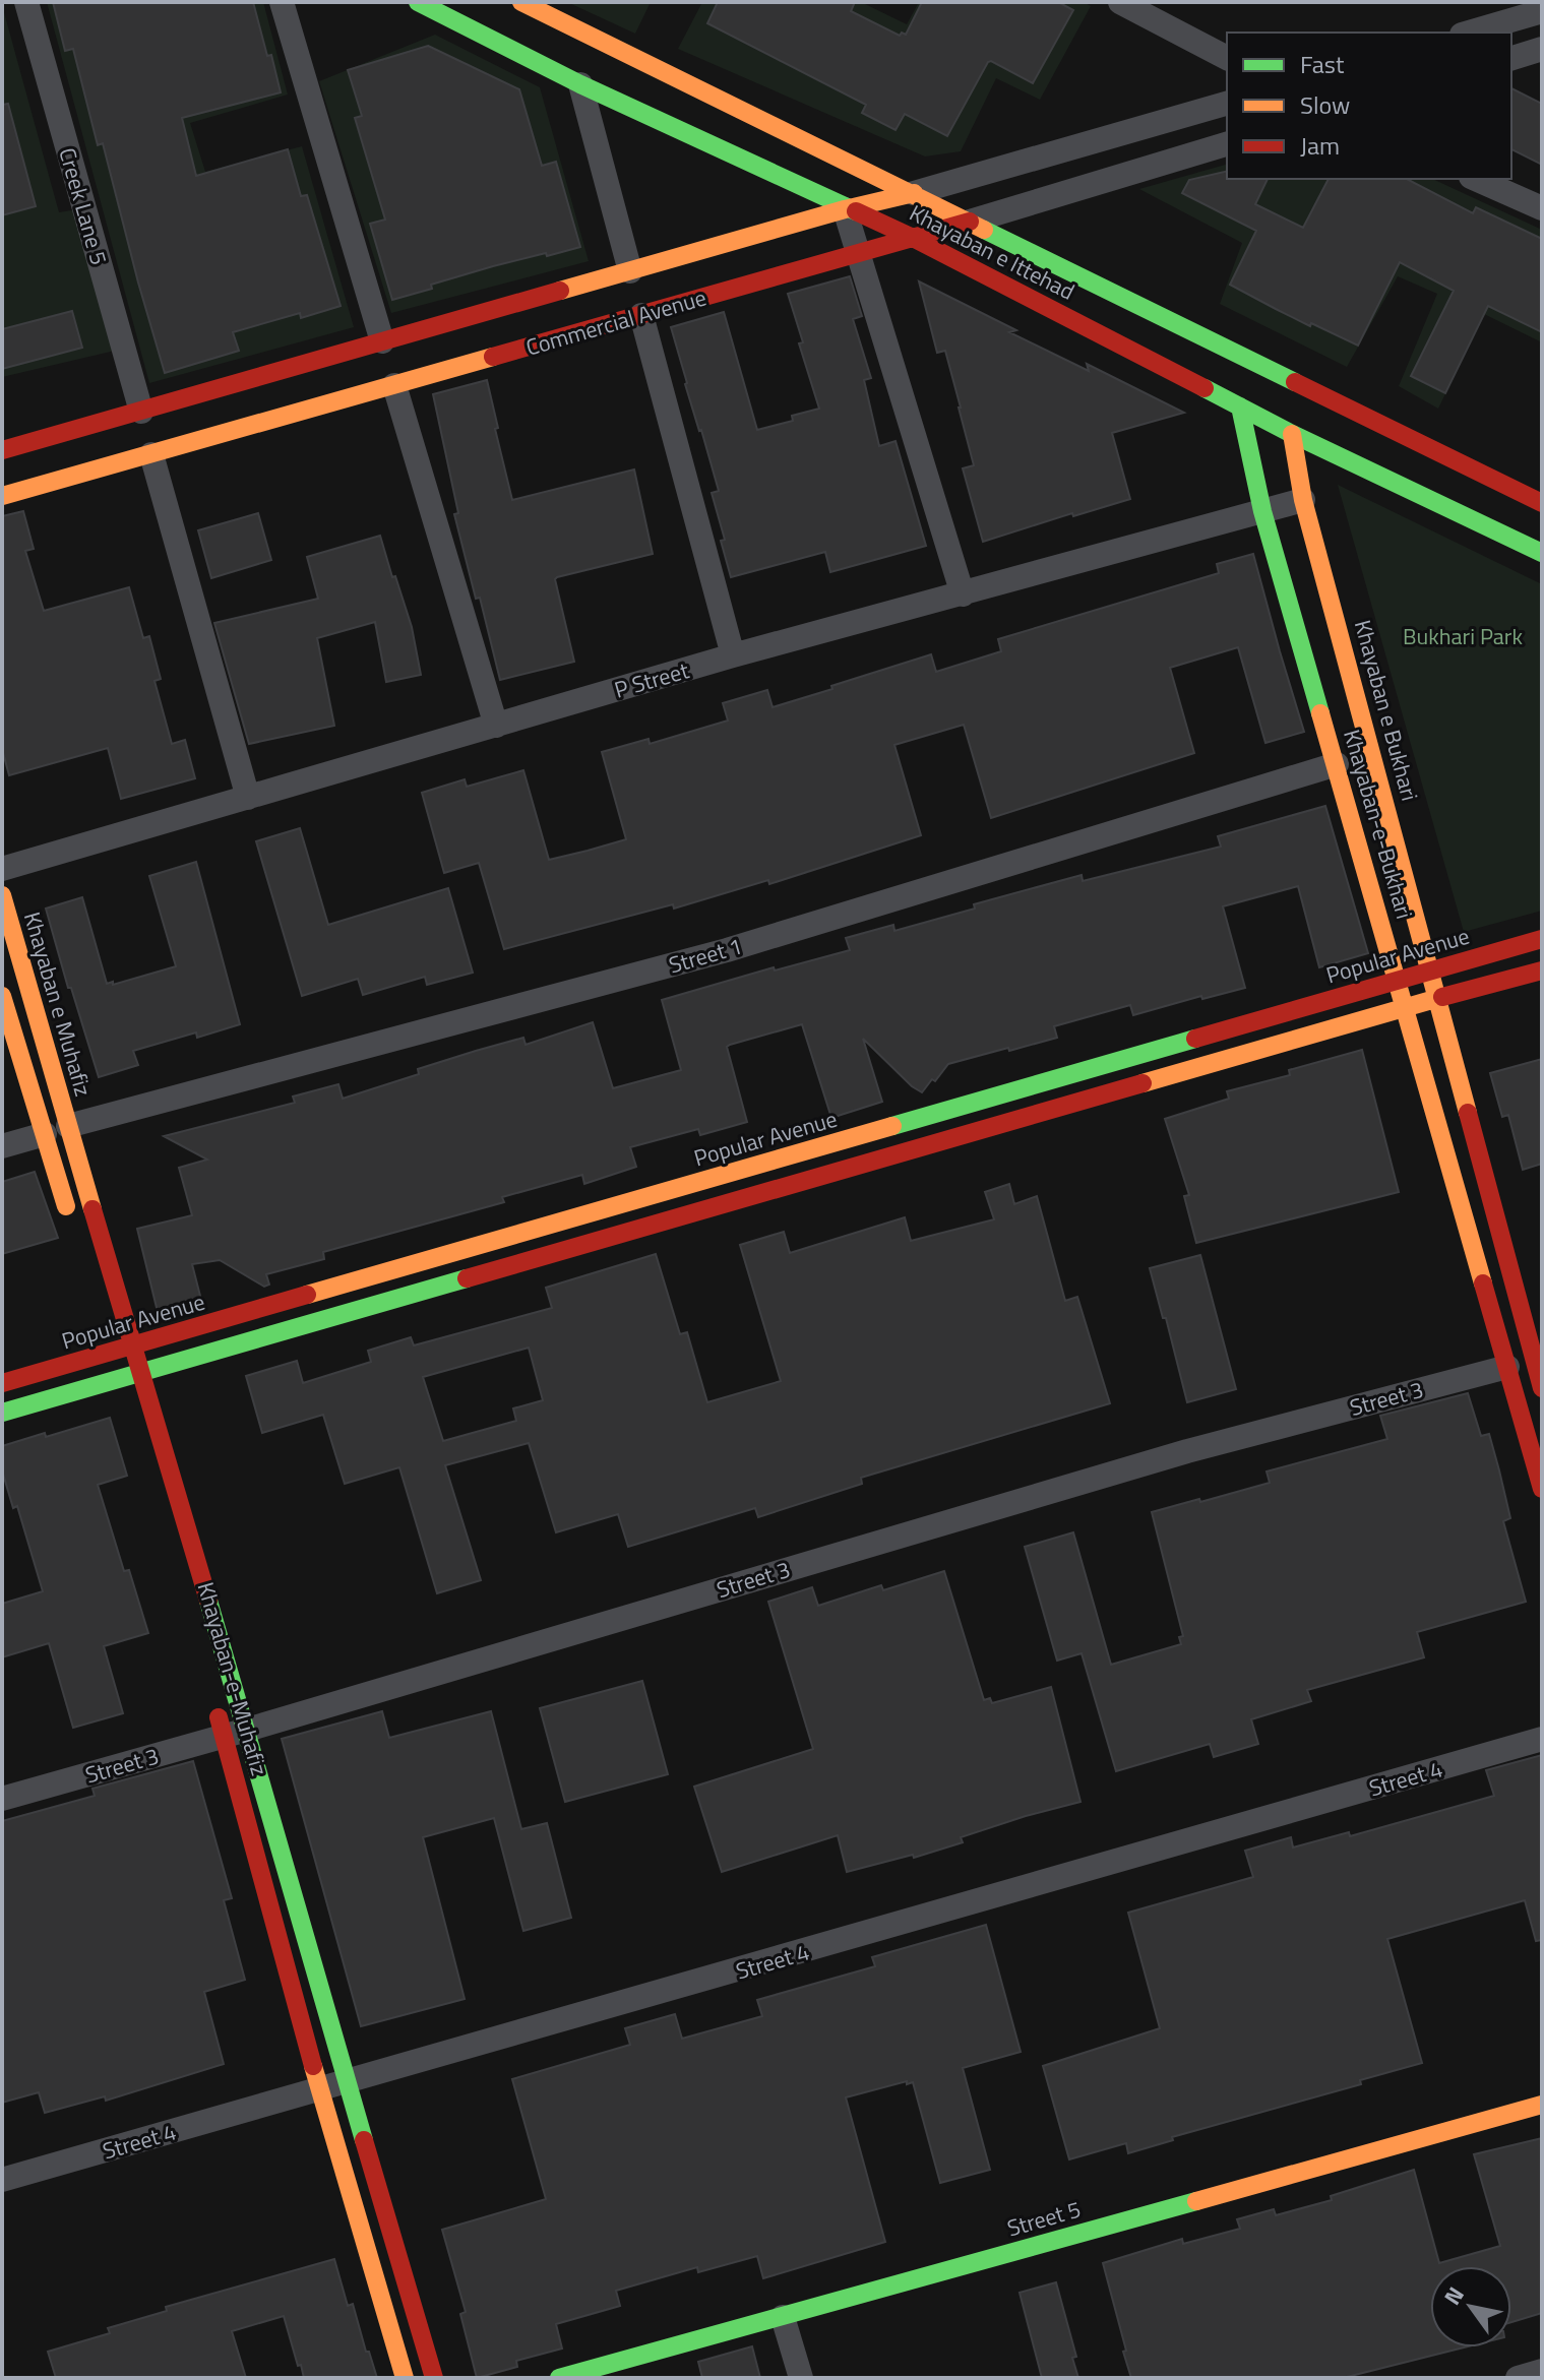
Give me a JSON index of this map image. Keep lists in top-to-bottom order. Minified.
{"streets":{"street":["Creek Lane 5","Khayaban e Ittehad","Commercial Avenue","P Street","Khayaban e Bukhari","Khayaban-e-Bukhari","Street 1","Popular Avenue","Khayaban e Muhafiz","Street 3","Khayaban-e-Muhafiz","Street 4","Street 5"]},"crossings":[["Creek Lane 5","Commercial Avenue"],["Khayaban e Ittehad","Commercial Avenue"],["Khayaban e Ittehad","Khayaban e Bukhari"],["Khayaban e Ittehad","Khayaban-e-Bukhari"],["P Street","Khayaban e Bukhari"],["P Street","Khayaban-e-Bukhari"],["Khayaban e Bukhari","Popular Avenue"],["Khayaban-e-Bukhari","Street 1"],["Khayaban-e-Bukhari","Popular Avenue"],["Khayaban-e-Bukhari","Street 3"],["Street 1","Khayaban e Muhafiz"],["Street 1","Khayaban-e-Muhafiz"],["Popular Avenue","Khayaban-e-Muhafiz"],["Khayaban e Muhafiz","Khayaban-e-Muhafiz"],["Street 3","Khayaban-e-Muhafiz"],["Khayaban-e-Muhafiz","Street 4"]],"parks":["Bukhari Park"],"legend":["Fast","Slow","Jam"],"north":"top left"}
